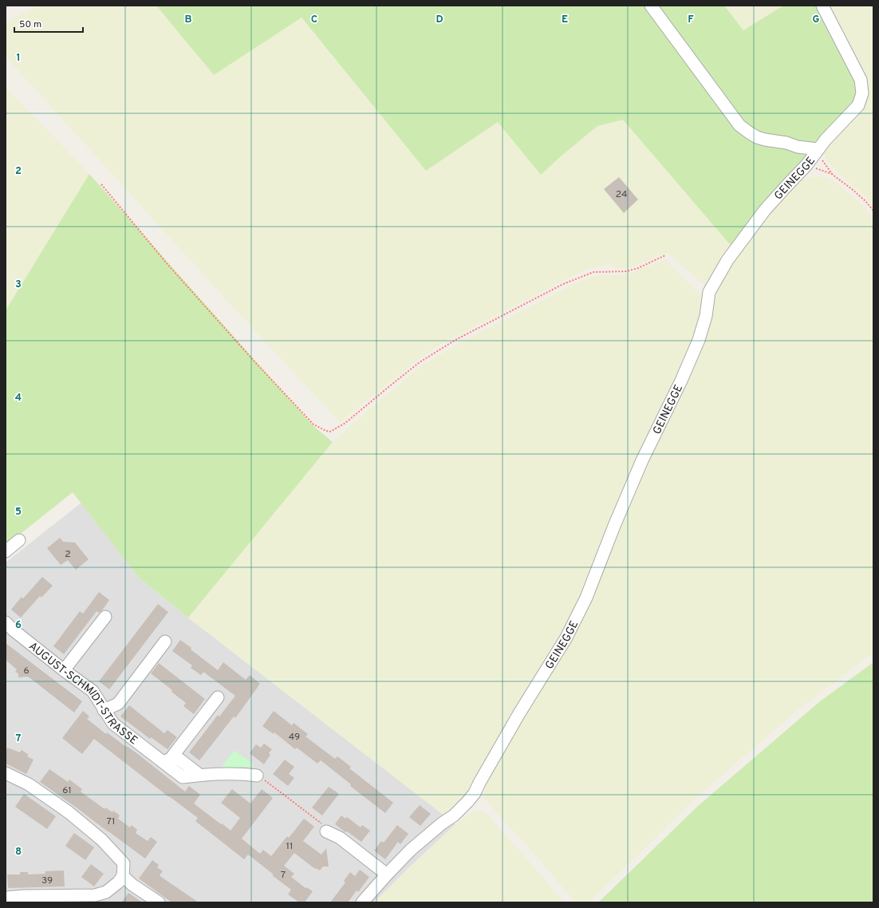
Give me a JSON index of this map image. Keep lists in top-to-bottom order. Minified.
{"streets":{"street":["GEINEGGE","AUGUST-SCHMIDT-STRASSE"]},"house_numbers":["24","2","6","49","61","71","11","7","39"],"scale_bar":"50 m","grid":{"columns":["B","C","D","E","F","G"],"rows":["1","2","3","4","5","6","7","8"]}}
